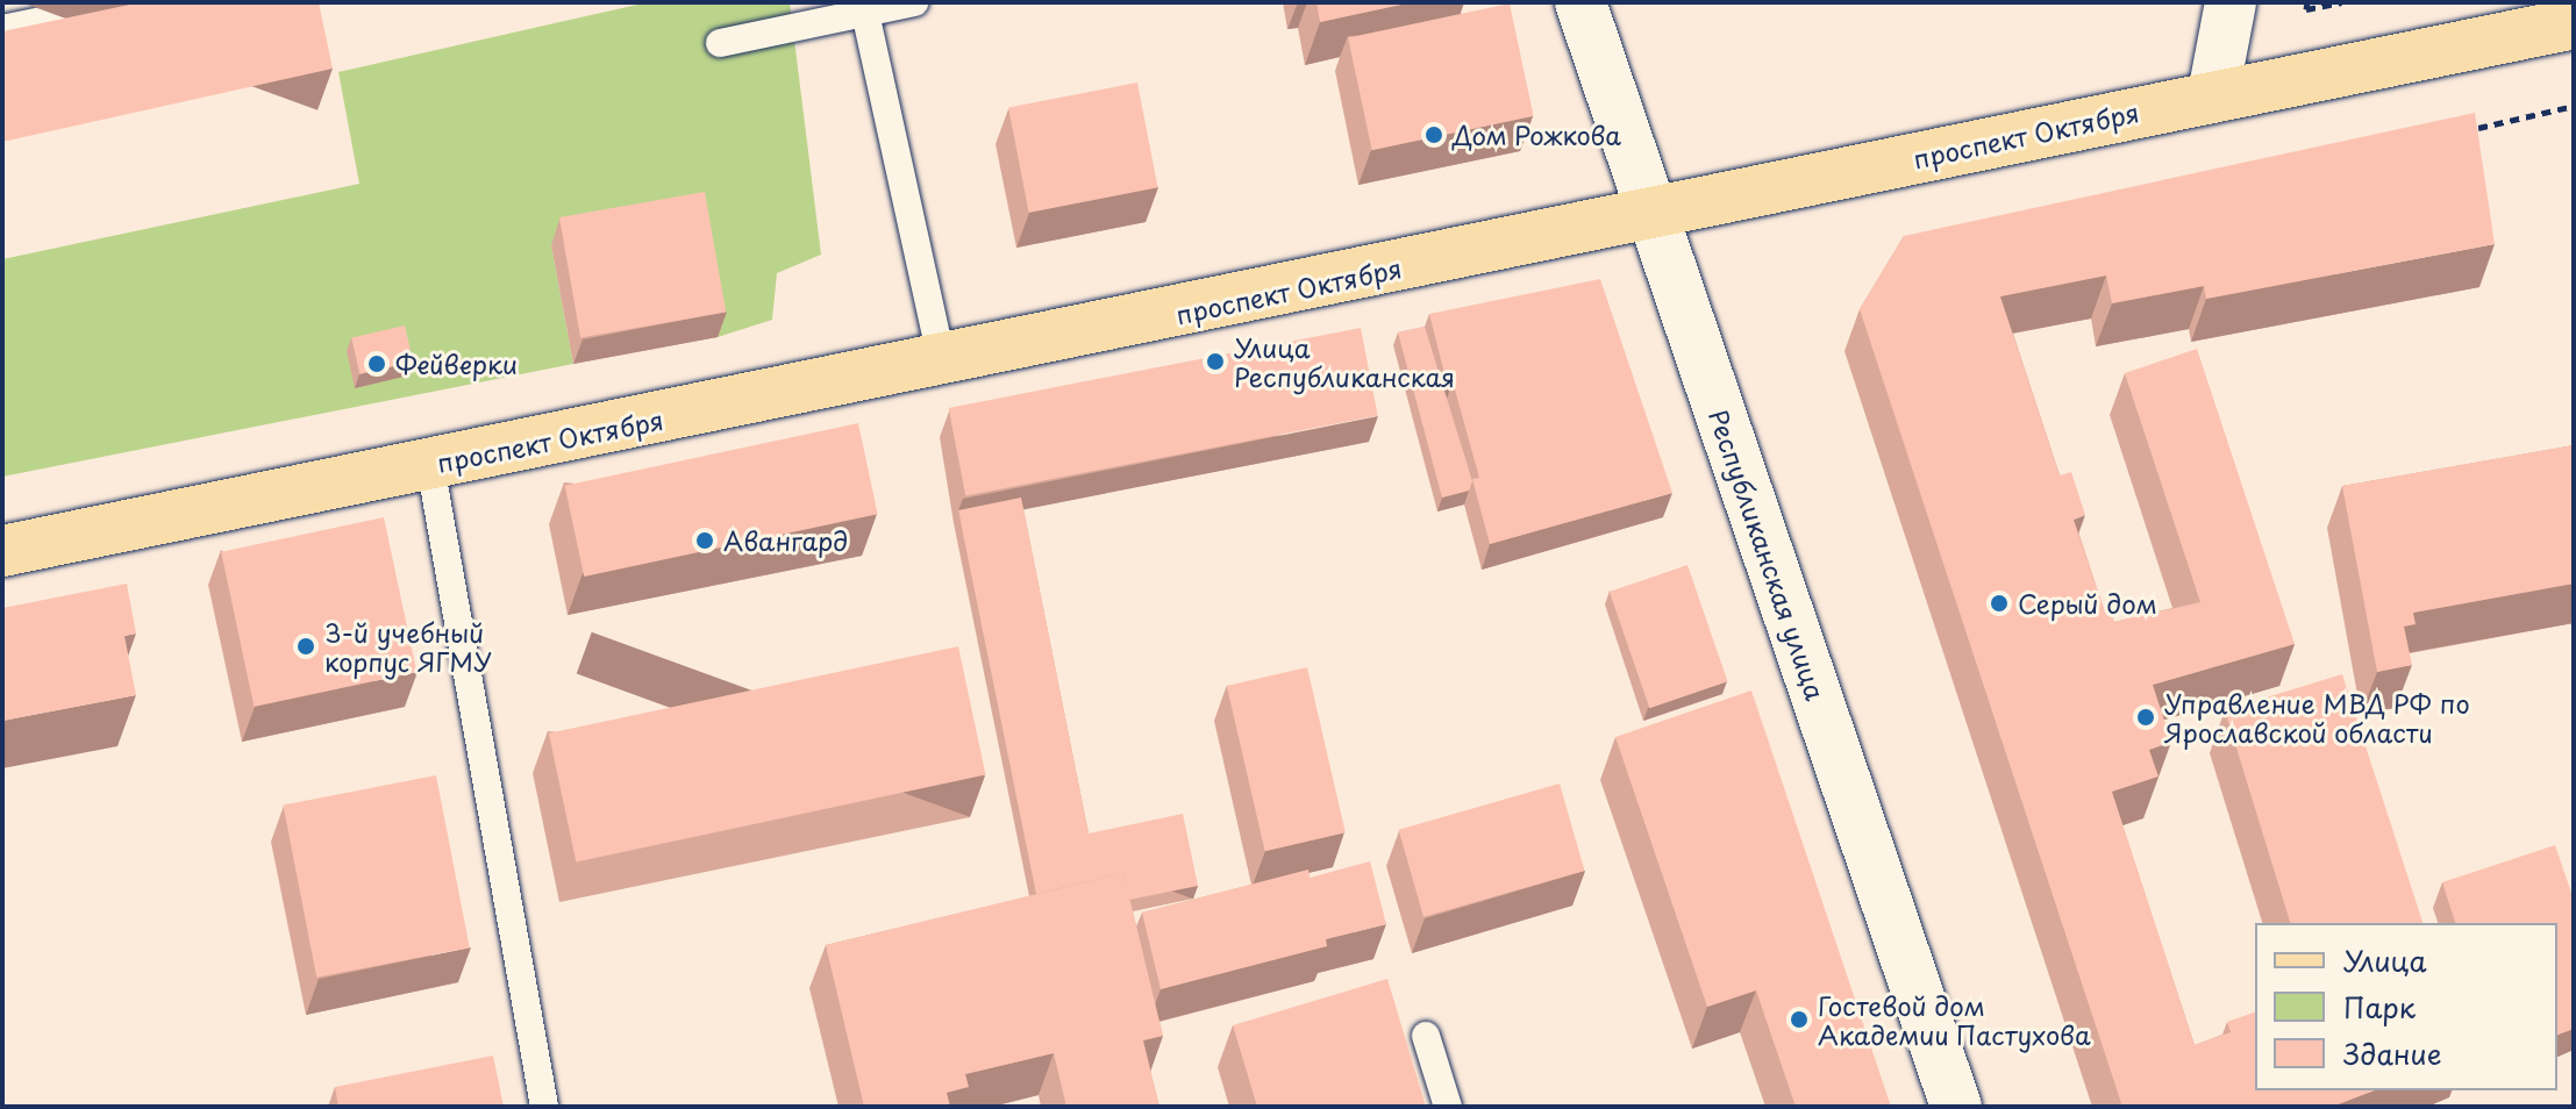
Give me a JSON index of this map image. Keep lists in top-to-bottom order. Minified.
{"streets":{"main road":["проспект Октября","Республиканская улица"]},"crossings":[["проспект Октября","Республиканская улица"]],"places":["Дом Рожкова","Улица Республиканская","Фейверки","Авангард","Серый дом","3-й учебный корпус ЯГМУ","Управление МВД РФ по Ярославской области","Гостевой дом Академии Пастухова"],"legend":["Улица","Парк","Здание"]}
